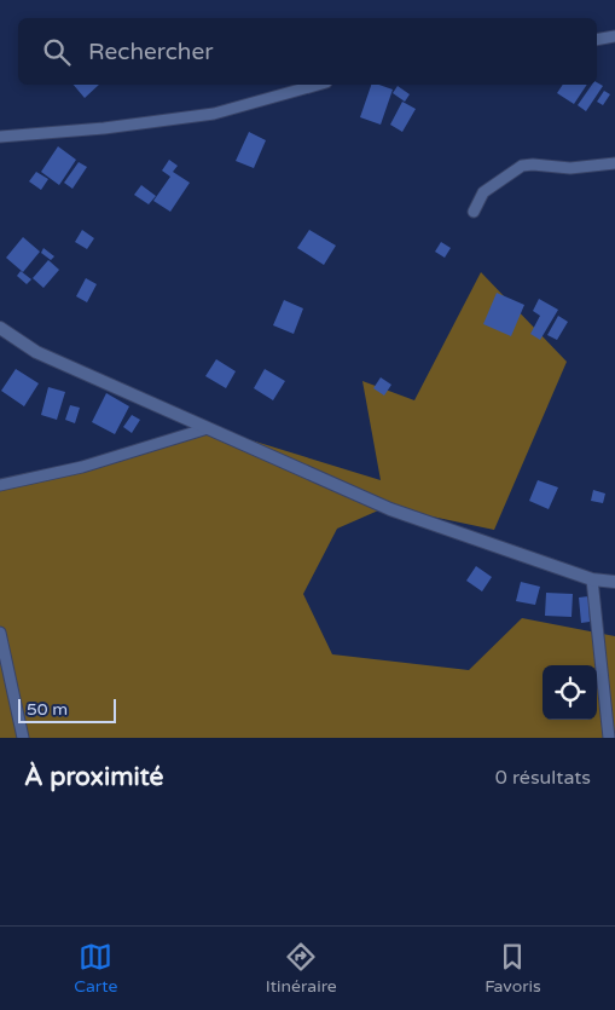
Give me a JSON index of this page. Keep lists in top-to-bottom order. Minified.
{"scale_bar":"50 m","page":{"search":"Rechercher","scale":"50 m","heading":["À proximité","0 résultats"],"nav":["Carte","Itinéraire","Favoris"]}}
